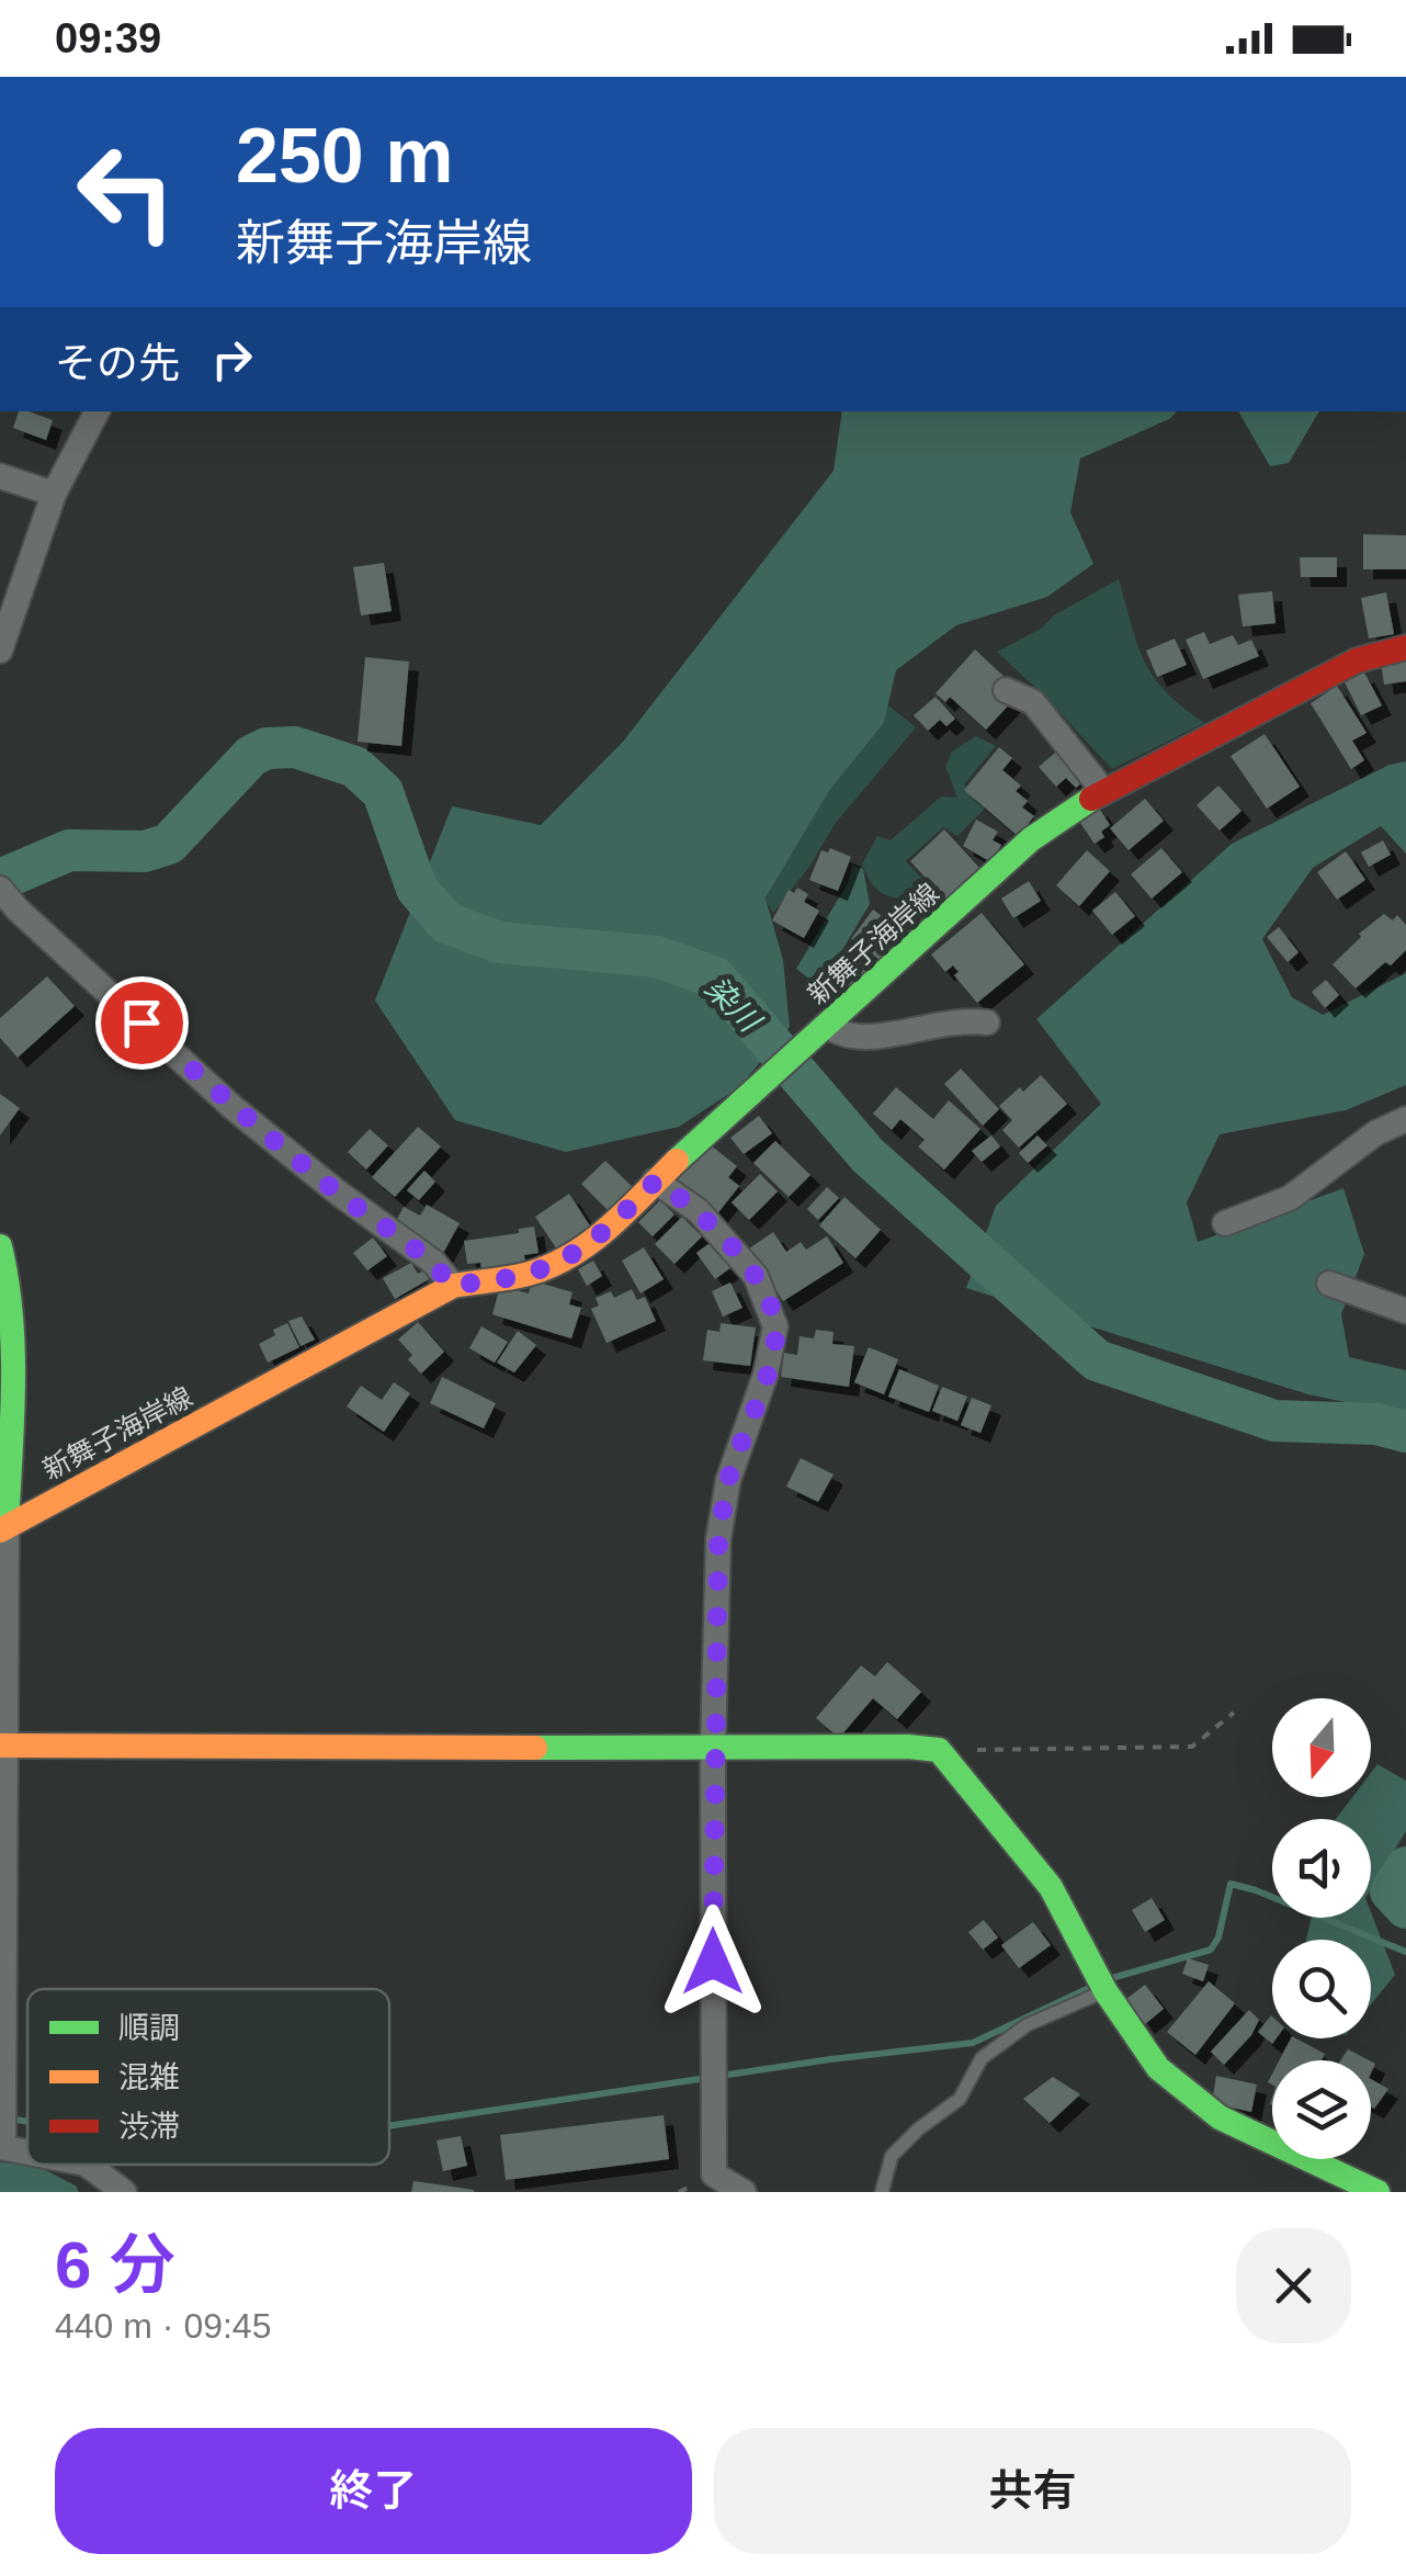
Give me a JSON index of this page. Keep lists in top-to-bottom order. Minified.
{"streets":{"street":["新舞子海岸線"]},"water":["染川"],"legend":["順調","混雑","渋滞"],"north":"bottom","page":{"status":"09:39","turn":["250 m","新舞子海岸線"],"then":"その先","heading":["6 分","440 m · 09:45"],"buttons":["終了","共有"]}}
